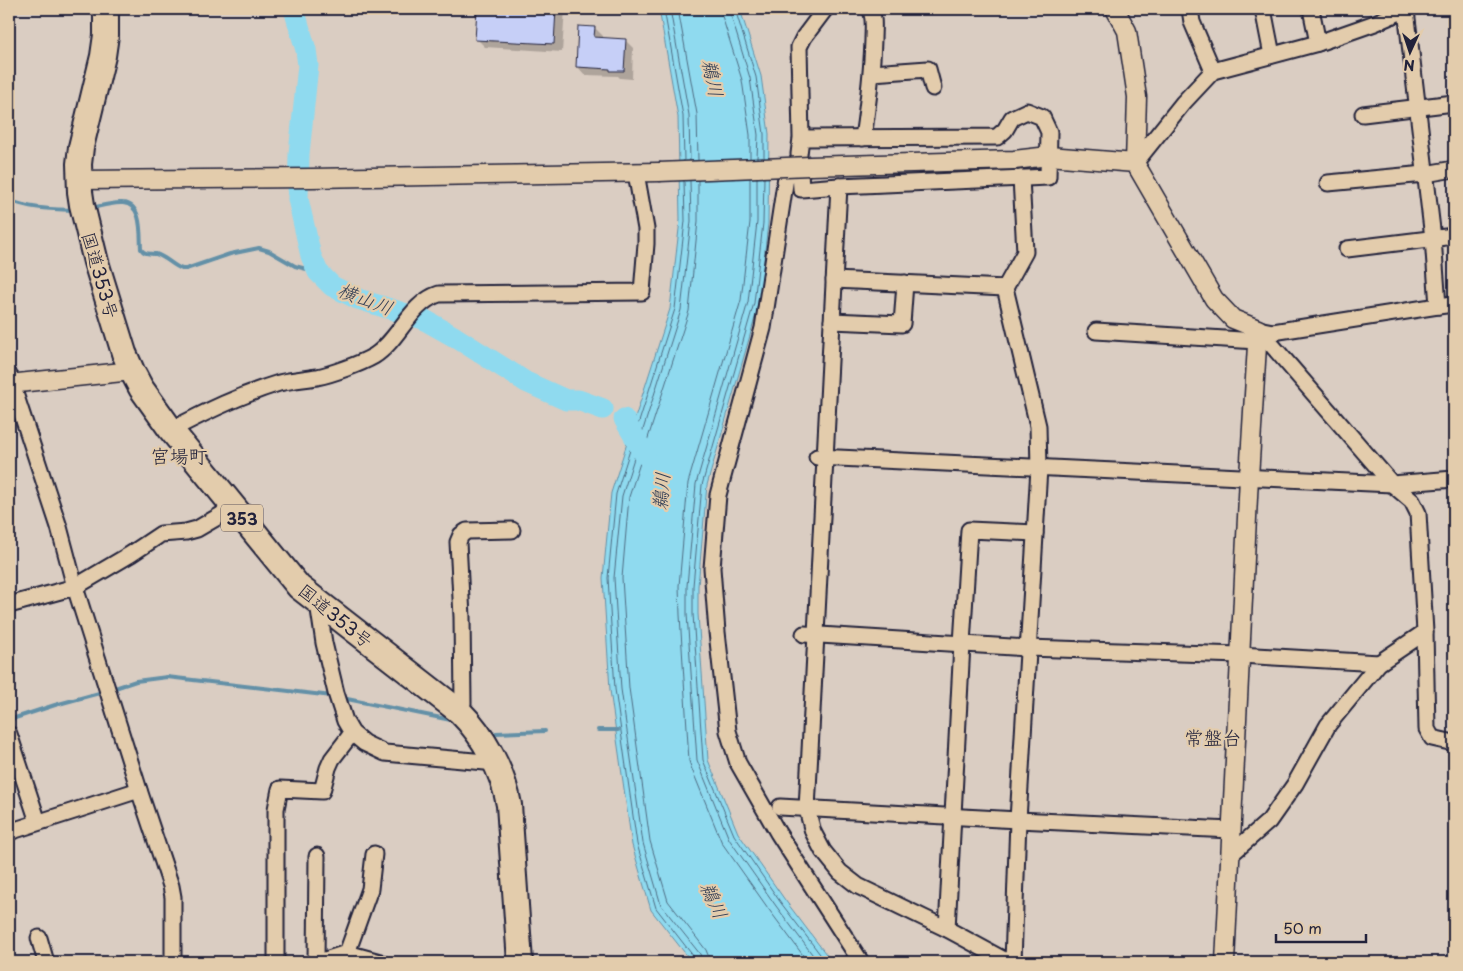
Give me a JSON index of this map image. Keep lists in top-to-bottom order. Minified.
{"streets":{"highway":["国道353号","353"]},"districts":["宮場町","常盤台"],"water":["鵜川","横山川"],"scale_bar":"50 m","north":"bottom"}
